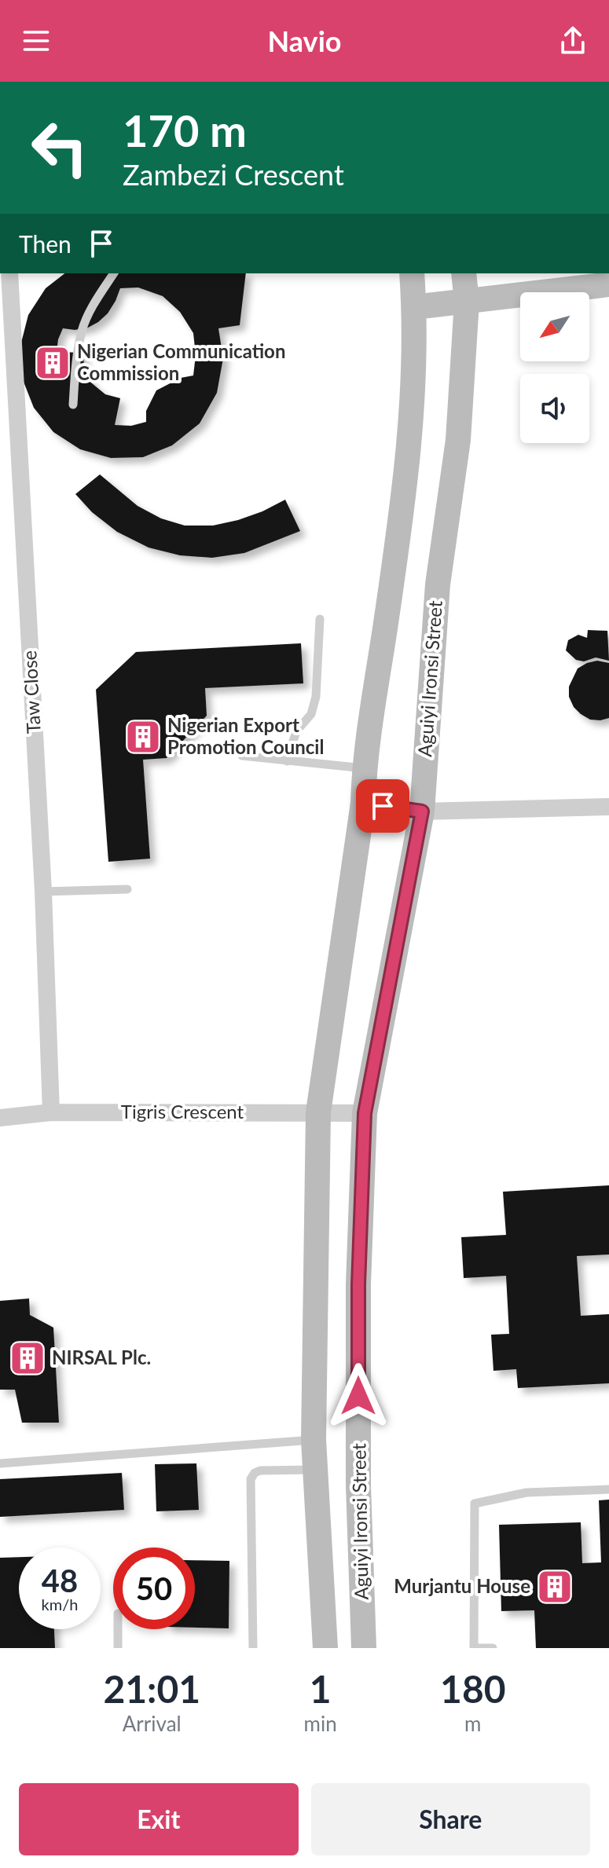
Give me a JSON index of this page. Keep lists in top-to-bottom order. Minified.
{"streets":{"main road":["Aguiyi Ironsi Street"],"street":["Taw Close","Tigris Crescent"]},"crossings":[["Aguiyi Ironsi Street","Tigris Crescent"],["Taw Close","Tigris Crescent"]],"places":{"building":["Nigerian Communication Commission","Nigerian Export Promotion Council","NIRSAL Plc.","Murjantu House"]},"north":"bottom left","page":{"header":"Navio","turn":["170 m","Zambezi Crescent"],"then":"Then","speed":"48 km/h","limit":"50","eta":["21:01","Arrival","1","min","180","m"],"buttons":["Exit","Share"]}}
